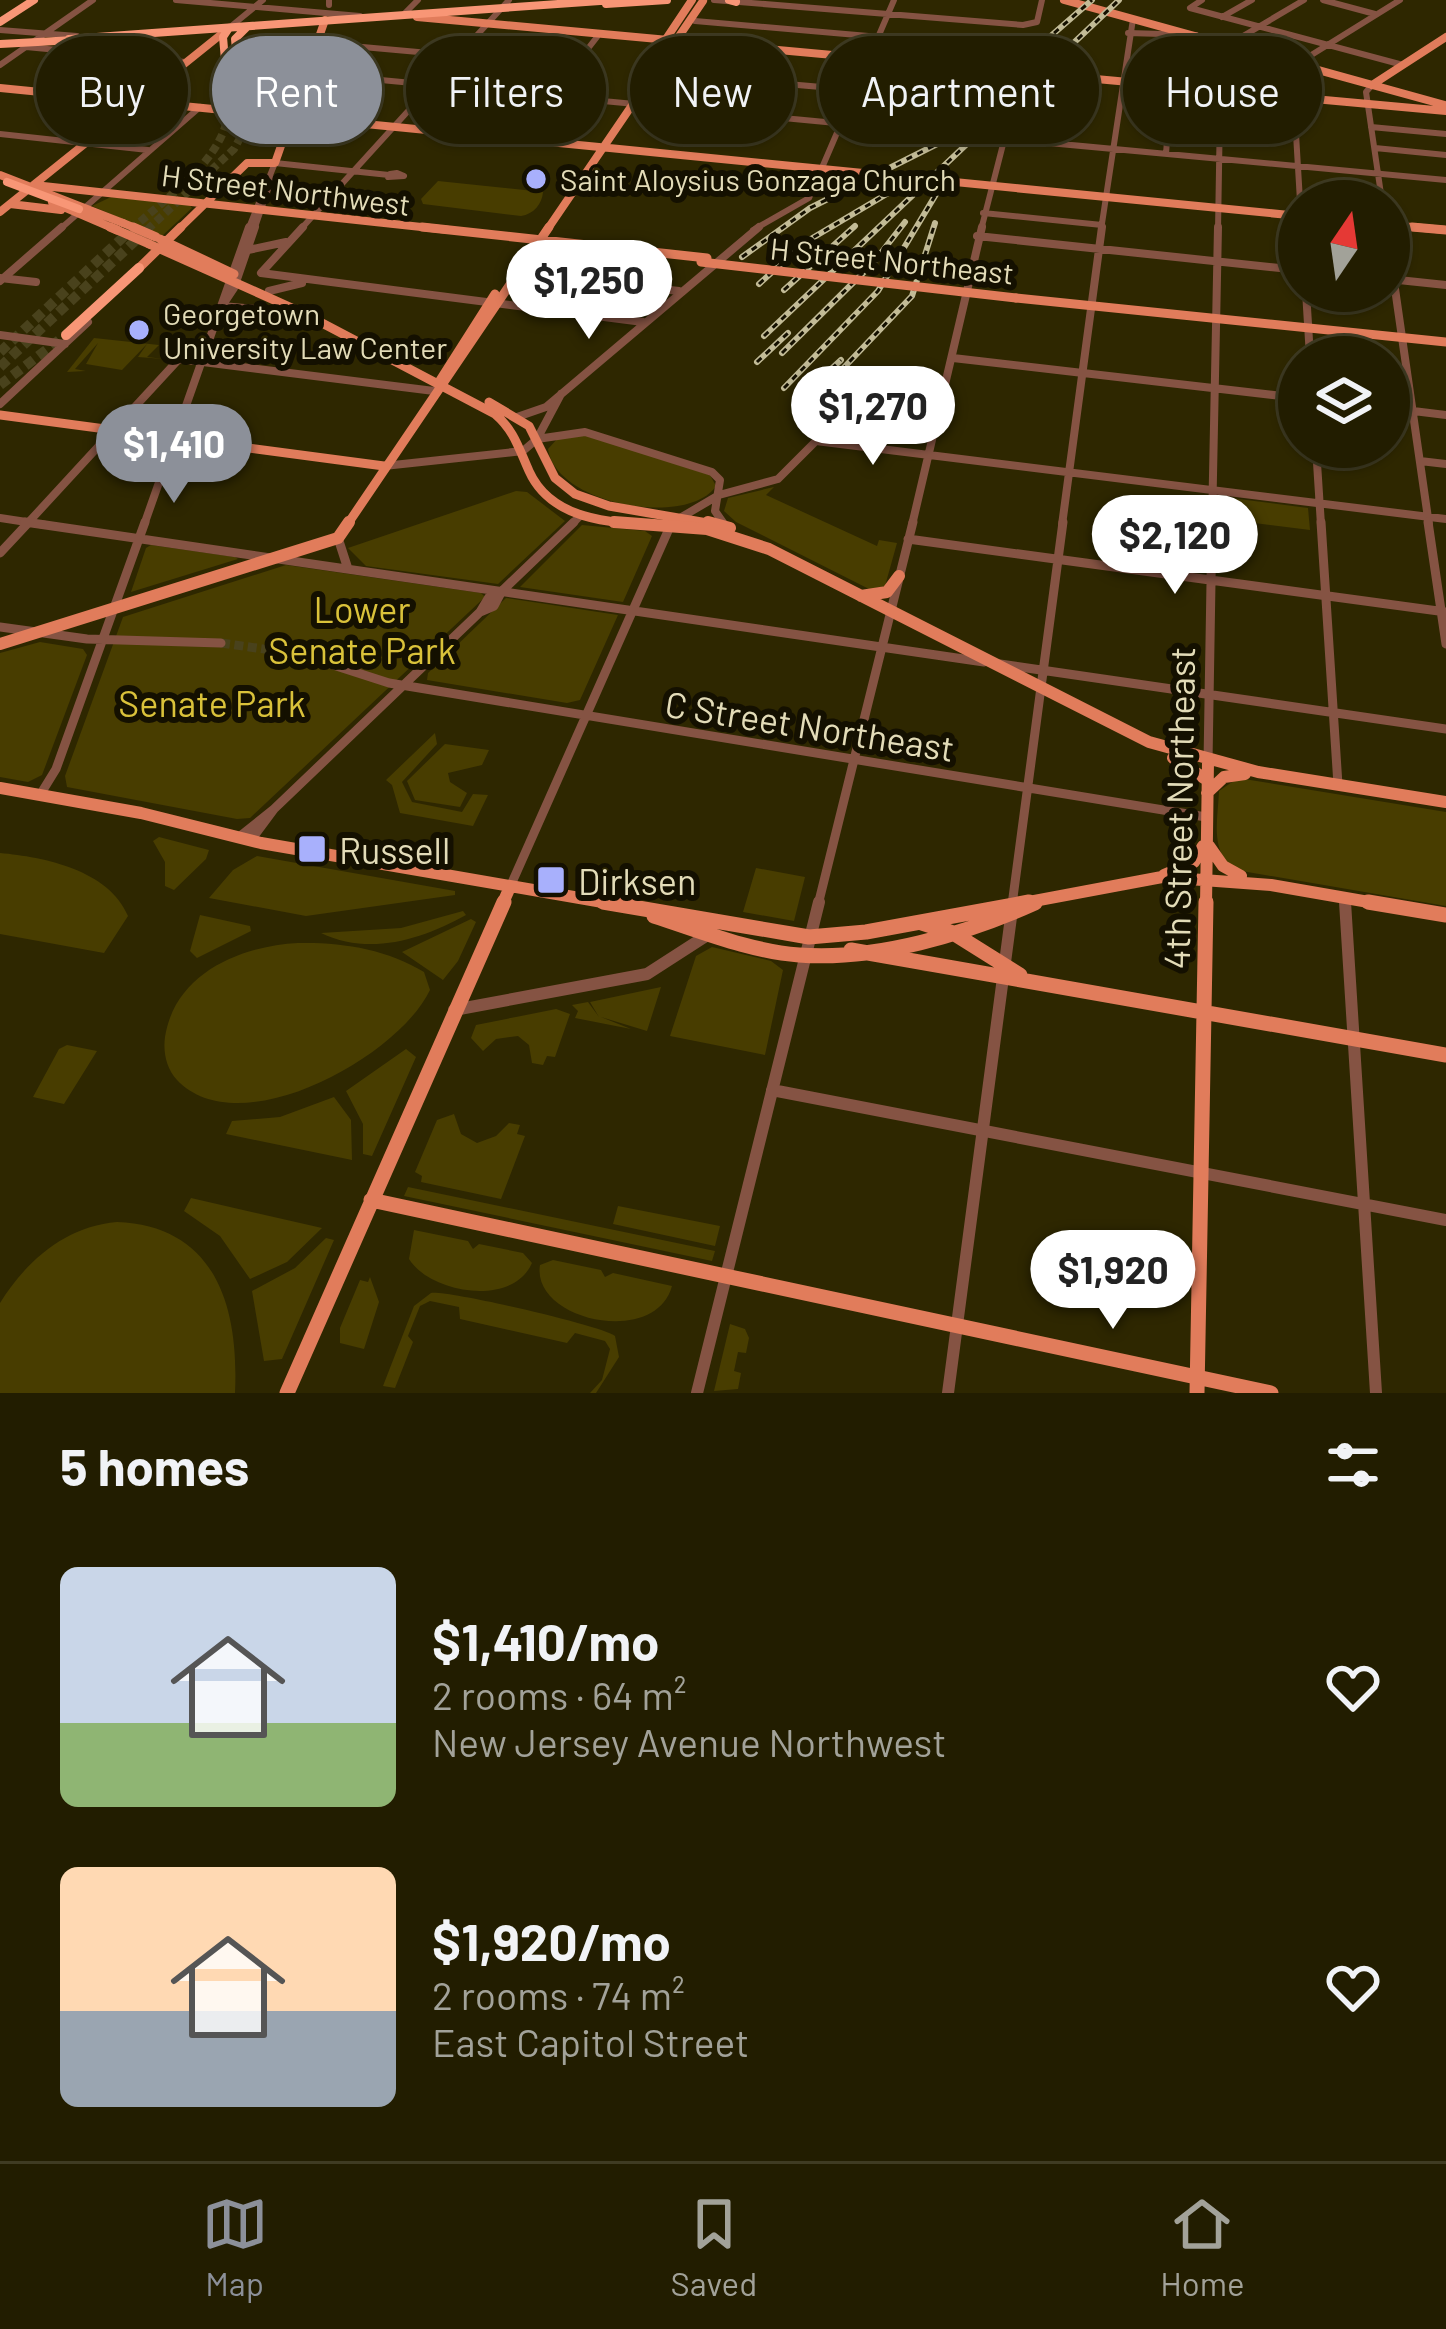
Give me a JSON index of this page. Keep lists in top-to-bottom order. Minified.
{"streets":{"main road":["H Street Northwest","H Street Northeast","4th Street Northeast"],"street":["C Street Northeast"]},"crossings":[["H Street Northwest","H Street Northeast"],["H Street Northeast","4th Street Northeast"],["C Street Northeast","4th Street Northeast"]],"parks":["Lower Senate Park","Senate Park"],"places":{"other":["Saint Aloysius Gonzaga Church","Georgetown University Law Center"],"transit":["Russell","Dirksen"]},"north":"top","page":{"chip":["Buy","Rent","Filters","New","Apartment","House"],"price":["$1,250","$1,270","$1,410","$2,120","$1,920"],"heading":"5 homes","list":[{"name":"$1,410/mo","note":"2 rooms · 64 m² · New Jersey Avenue Northwest"},{"name":"$1,920/mo","note":"2 rooms · 74 m² · East Capitol Street"}],"tabs":["Map","Saved","Home"]}}
